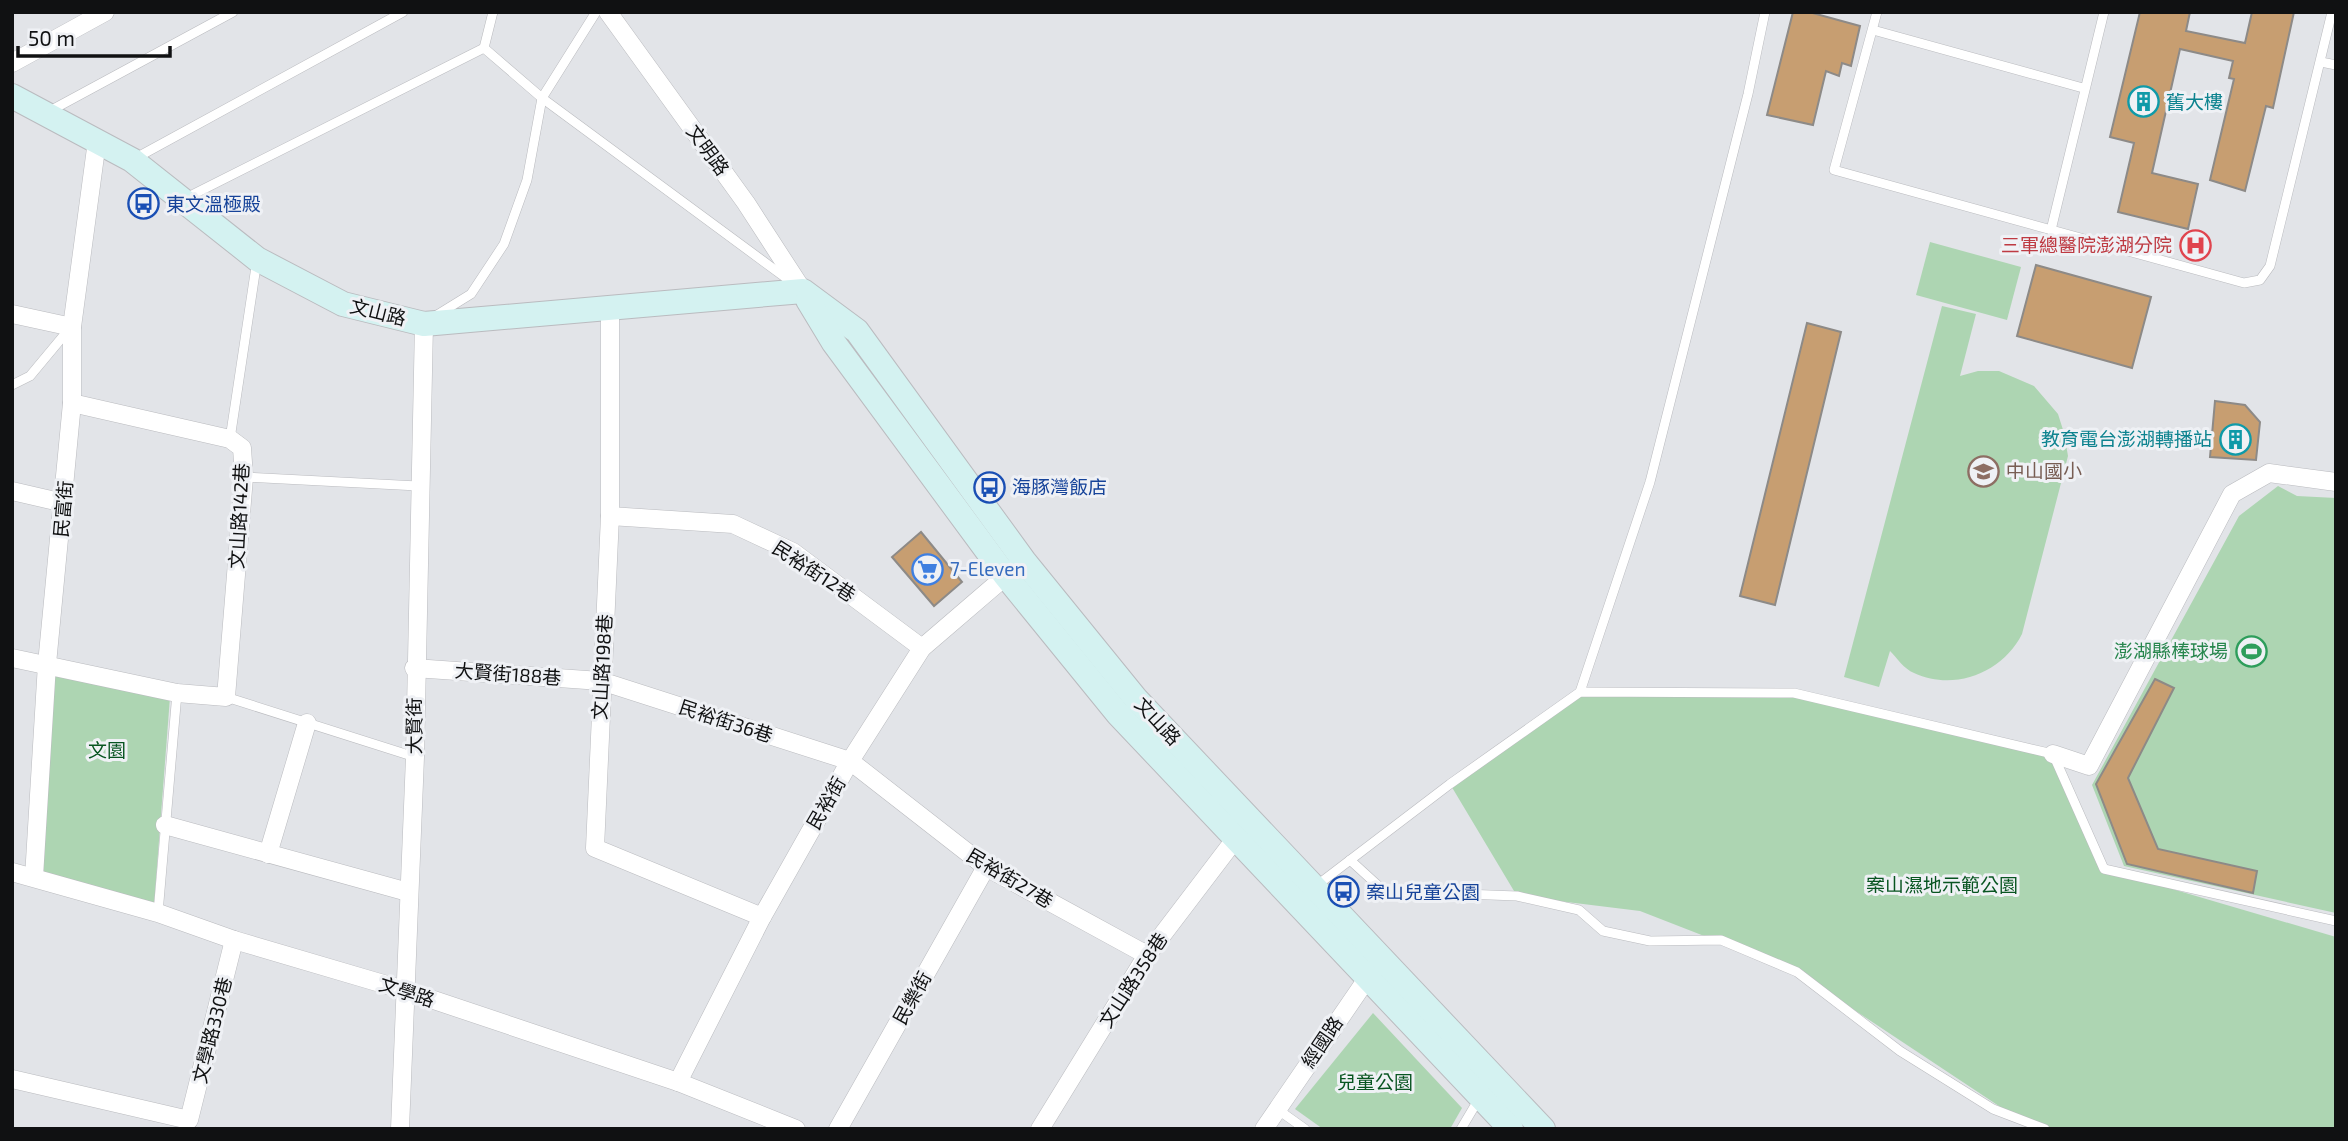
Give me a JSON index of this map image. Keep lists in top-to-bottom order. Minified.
{"streets":{"main road":["文山路"],"street":["文明路","民富街","文山路142巷","民裕街12巷","文山路198巷","大賢街188巷","民裕街36巷","大賢街","民裕街","民裕街27巷","文山路358巷","文學路","民樂街","文學路330巷","經國路"]},"crossings":[["文明路","文山路"],["文山路","民富街"],["文山路","文山路142巷"],["文山路","文山路198巷"],["文山路","大賢街"],["文山路","民裕街"],["文山路","文山路358巷"],["文山路","經國路"],["民富街","文學路"],["民裕街12巷","文山路198巷"],["民裕街12巷","民裕街"],["文山路198巷","大賢街188巷"],["文山路198巷","民裕街36巷"],["文山路198巷","民裕街"],["大賢街188巷","民裕街36巷"],["大賢街188巷","大賢街"],["民裕街36巷","民裕街"],["民裕街36巷","民裕街27巷"],["大賢街","文學路"],["民裕街","民裕街27巷"],["民裕街","文學路"],["民裕街27巷","文山路358巷"],["民裕街27巷","民樂街"],["文學路","文學路330巷"]],"parks":["文園","案山濕地示範公園","兒童公園"],"places":{"building":["舊大樓","教育電台澎湖轉播站"],"bus stop":["東文溫極殿","海豚灣飯店","案山兒童公園"],"hospital":["三軍總醫院澎湖分院"],"school or university":["中山國小"],"supermarket":["7-Eleven"],"sports":["澎湖縣棒球場"]},"scale_bar":"50 m"}
